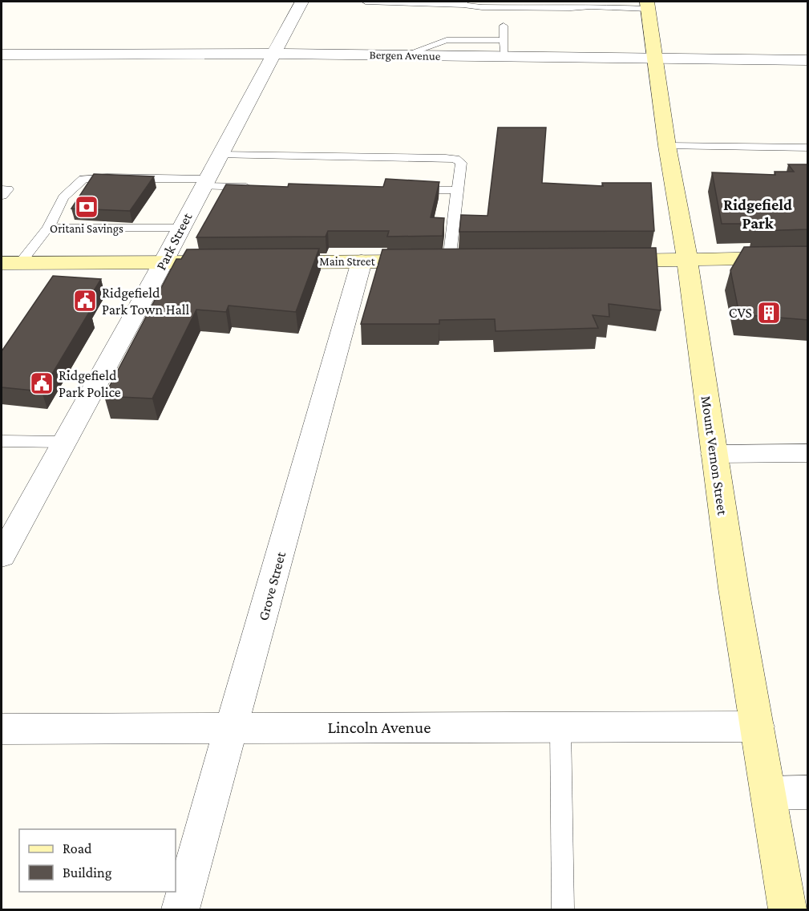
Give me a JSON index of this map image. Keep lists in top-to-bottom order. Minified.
{"streets":{"main road":["Main Street","Mount Vernon Street"],"street":["Bergen Avenue","Park Street","Grove Street","Lincoln Avenue"]},"crossings":[["Bergen Avenue","Park Street"],["Bergen Avenue","Mount Vernon Street"],["Main Street","Grove Street"],["Mount Vernon Street","Lincoln Avenue"],["Grove Street","Lincoln Avenue"]],"districts":["Ridgefield Park"],"places":{"bank":["Oritani Savings"],"public building":["Ridgefield Park Town Hall","Ridgefield Park Police"],"building":["CVS"]},"legend":["Road","Building"]}
